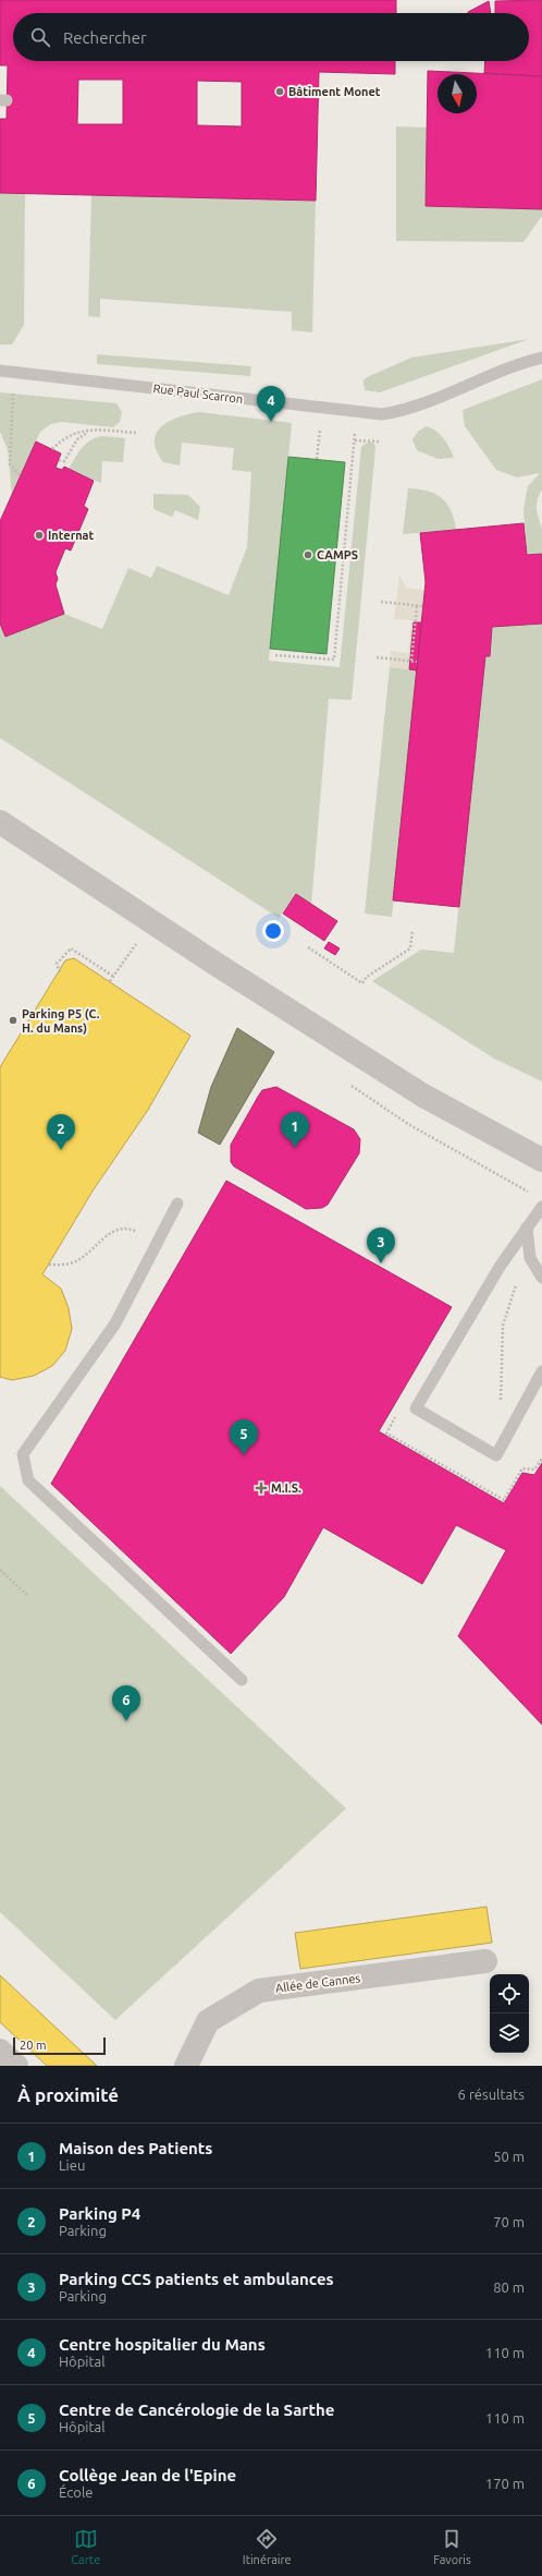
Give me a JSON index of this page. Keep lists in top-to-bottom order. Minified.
{"streets":{"street":["Allée de Cannes"],"lane":["Rue Paul Scarron"]},"places":{"other":["Bâtiment Monet","Internat","CAMPS","Parking P5 (C. H. du Mans)"],"health":["M.I.S."]},"scale_bar":"20 m","north":"bottom","page":{"search":"Rechercher","pins":["4","1","2","3","5","6"],"scale":"20 m","heading":["À proximité","6 résultats"],"list":[{"mark":"1","name":"Maison des Patients","note":"Lieu","value":"50 m"},{"mark":"2","name":"Parking P4","note":"Parking","value":"70 m"},{"mark":"3","name":"Parking CCS patients et ambulances","note":"Parking","value":"80 m"},{"mark":"4","name":"Centre hospitalier du Mans","note":"Hôpital","value":"110 m"},{"mark":"5","name":"Centre de Cancérologie de la Sarthe","note":"Hôpital","value":"110 m"},{"mark":"6","name":"Collège Jean de l'Epine","note":"École","value":"170 m"}],"nav":["Carte","Itinéraire","Favoris"]}}
